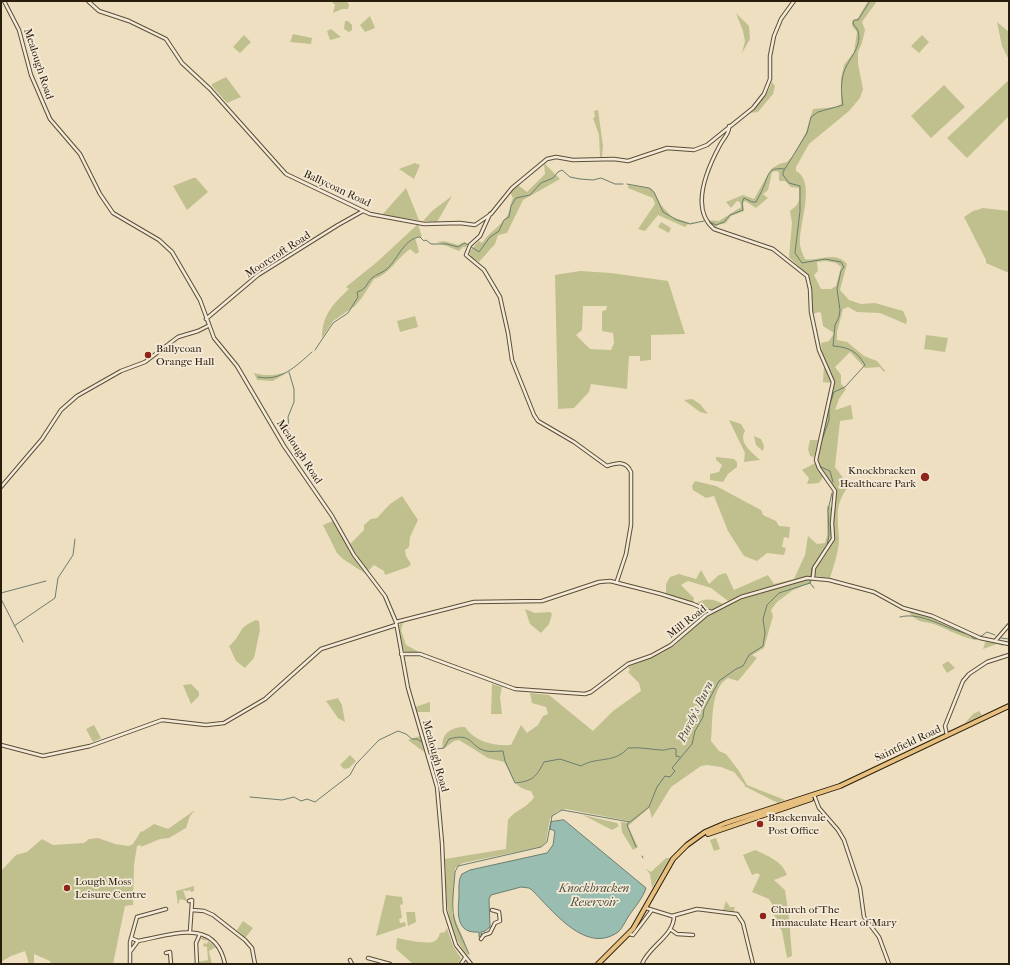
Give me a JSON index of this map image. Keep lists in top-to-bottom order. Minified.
{"streets":{"highway":["Saintfield Road"],"street":["Mealough Road","Ballycoan Road","Moorcroft Road","Mill Road"]},"crossings":[["Mealough Road","Moorcroft Road"],["Mealough Road","Mill Road"],["Ballycoan Road","Moorcroft Road"]],"water":["Purdy's Burn","Knockbracken Reservoir"],"places":["Ballycoan Orange Hall","Knockbracken Healthcare Park","Brackenvale Post Office","Lough Moss Leisure Centre","Church of The Immaculate Heart of Mary"]}
